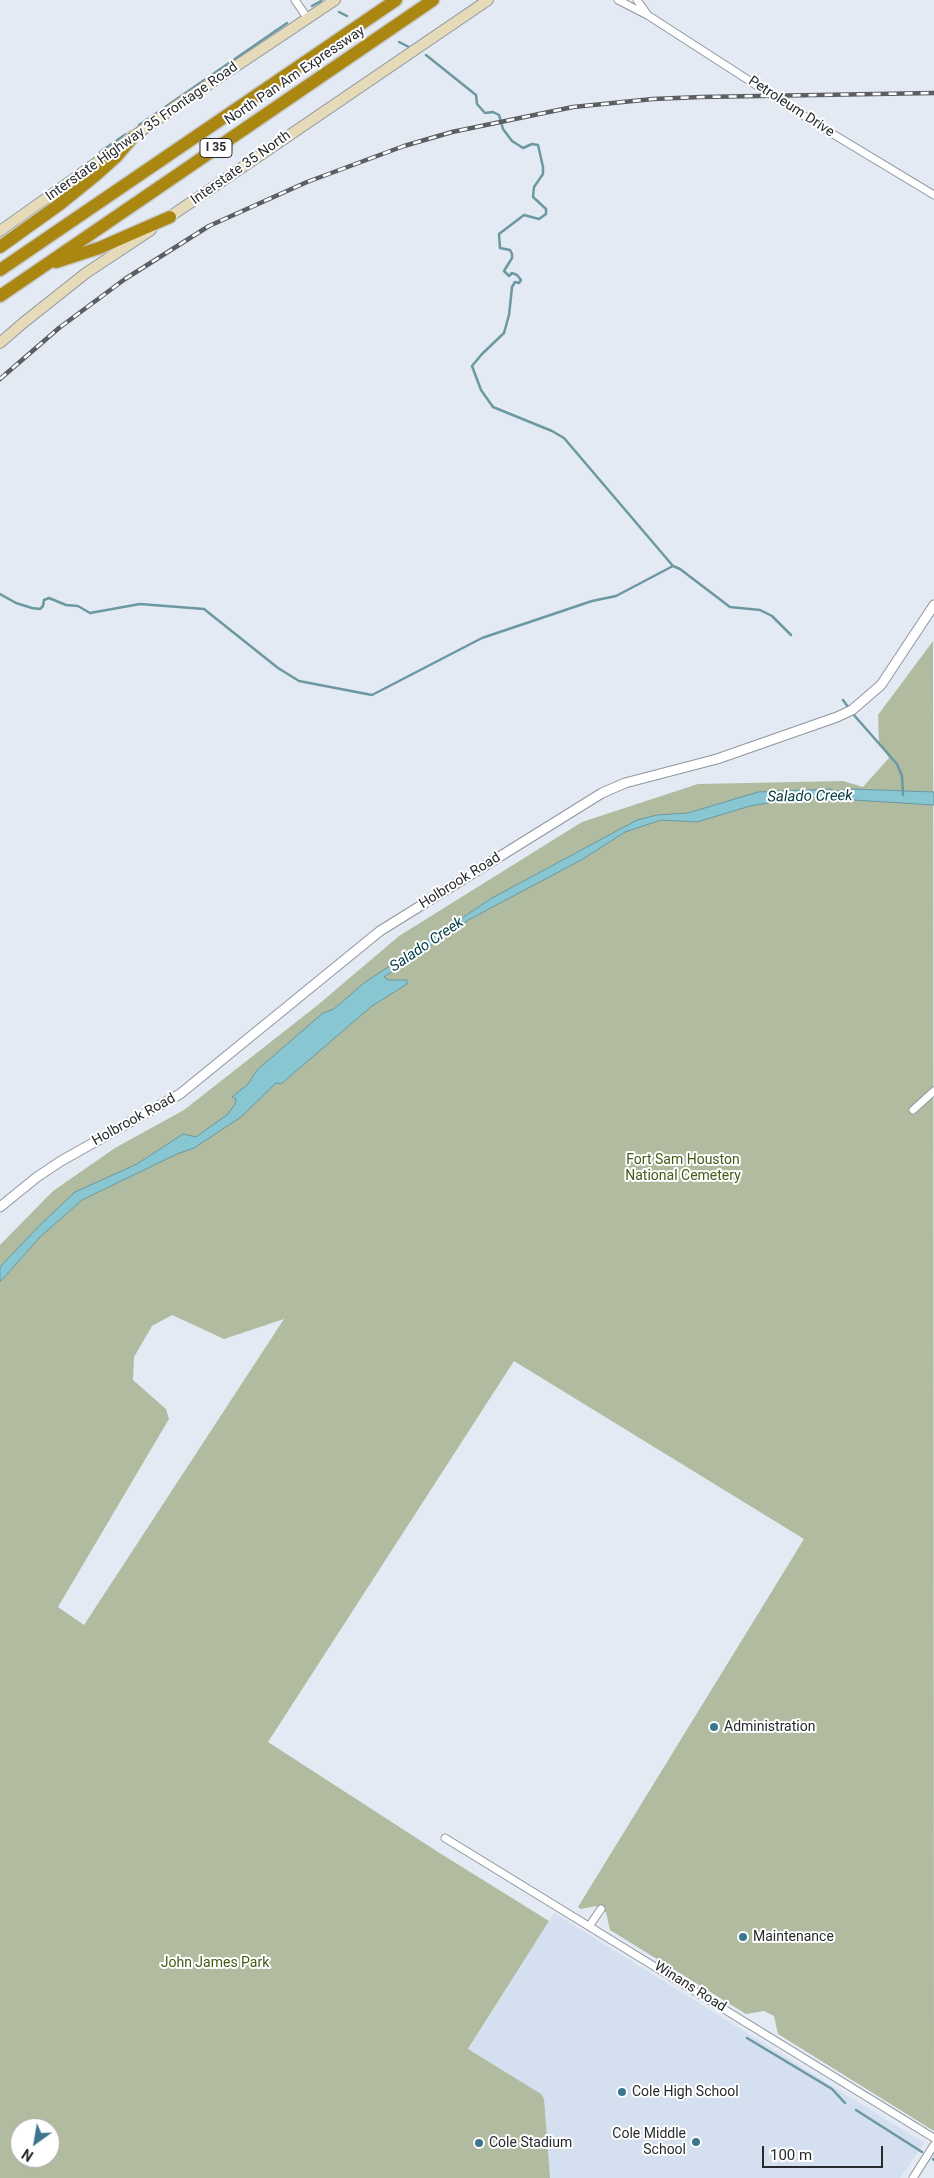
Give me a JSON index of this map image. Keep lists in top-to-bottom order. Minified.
{"streets":{"highway":["North Pan Am Expressway","I 35"],"main road":["Interstate Highway 35 Frontage Road","Interstate 35 North"],"street":["Petroleum Drive","Holbrook Road","Winans Road"]},"water":["Salado Creek"],"parks":["Fort Sam Houston National Cemetery","John James Park"],"places":["Administration","Maintenance","Cole High School","Cole Middle School","Cole Stadium"],"scale_bar":"100 m","north":"bottom left"}
